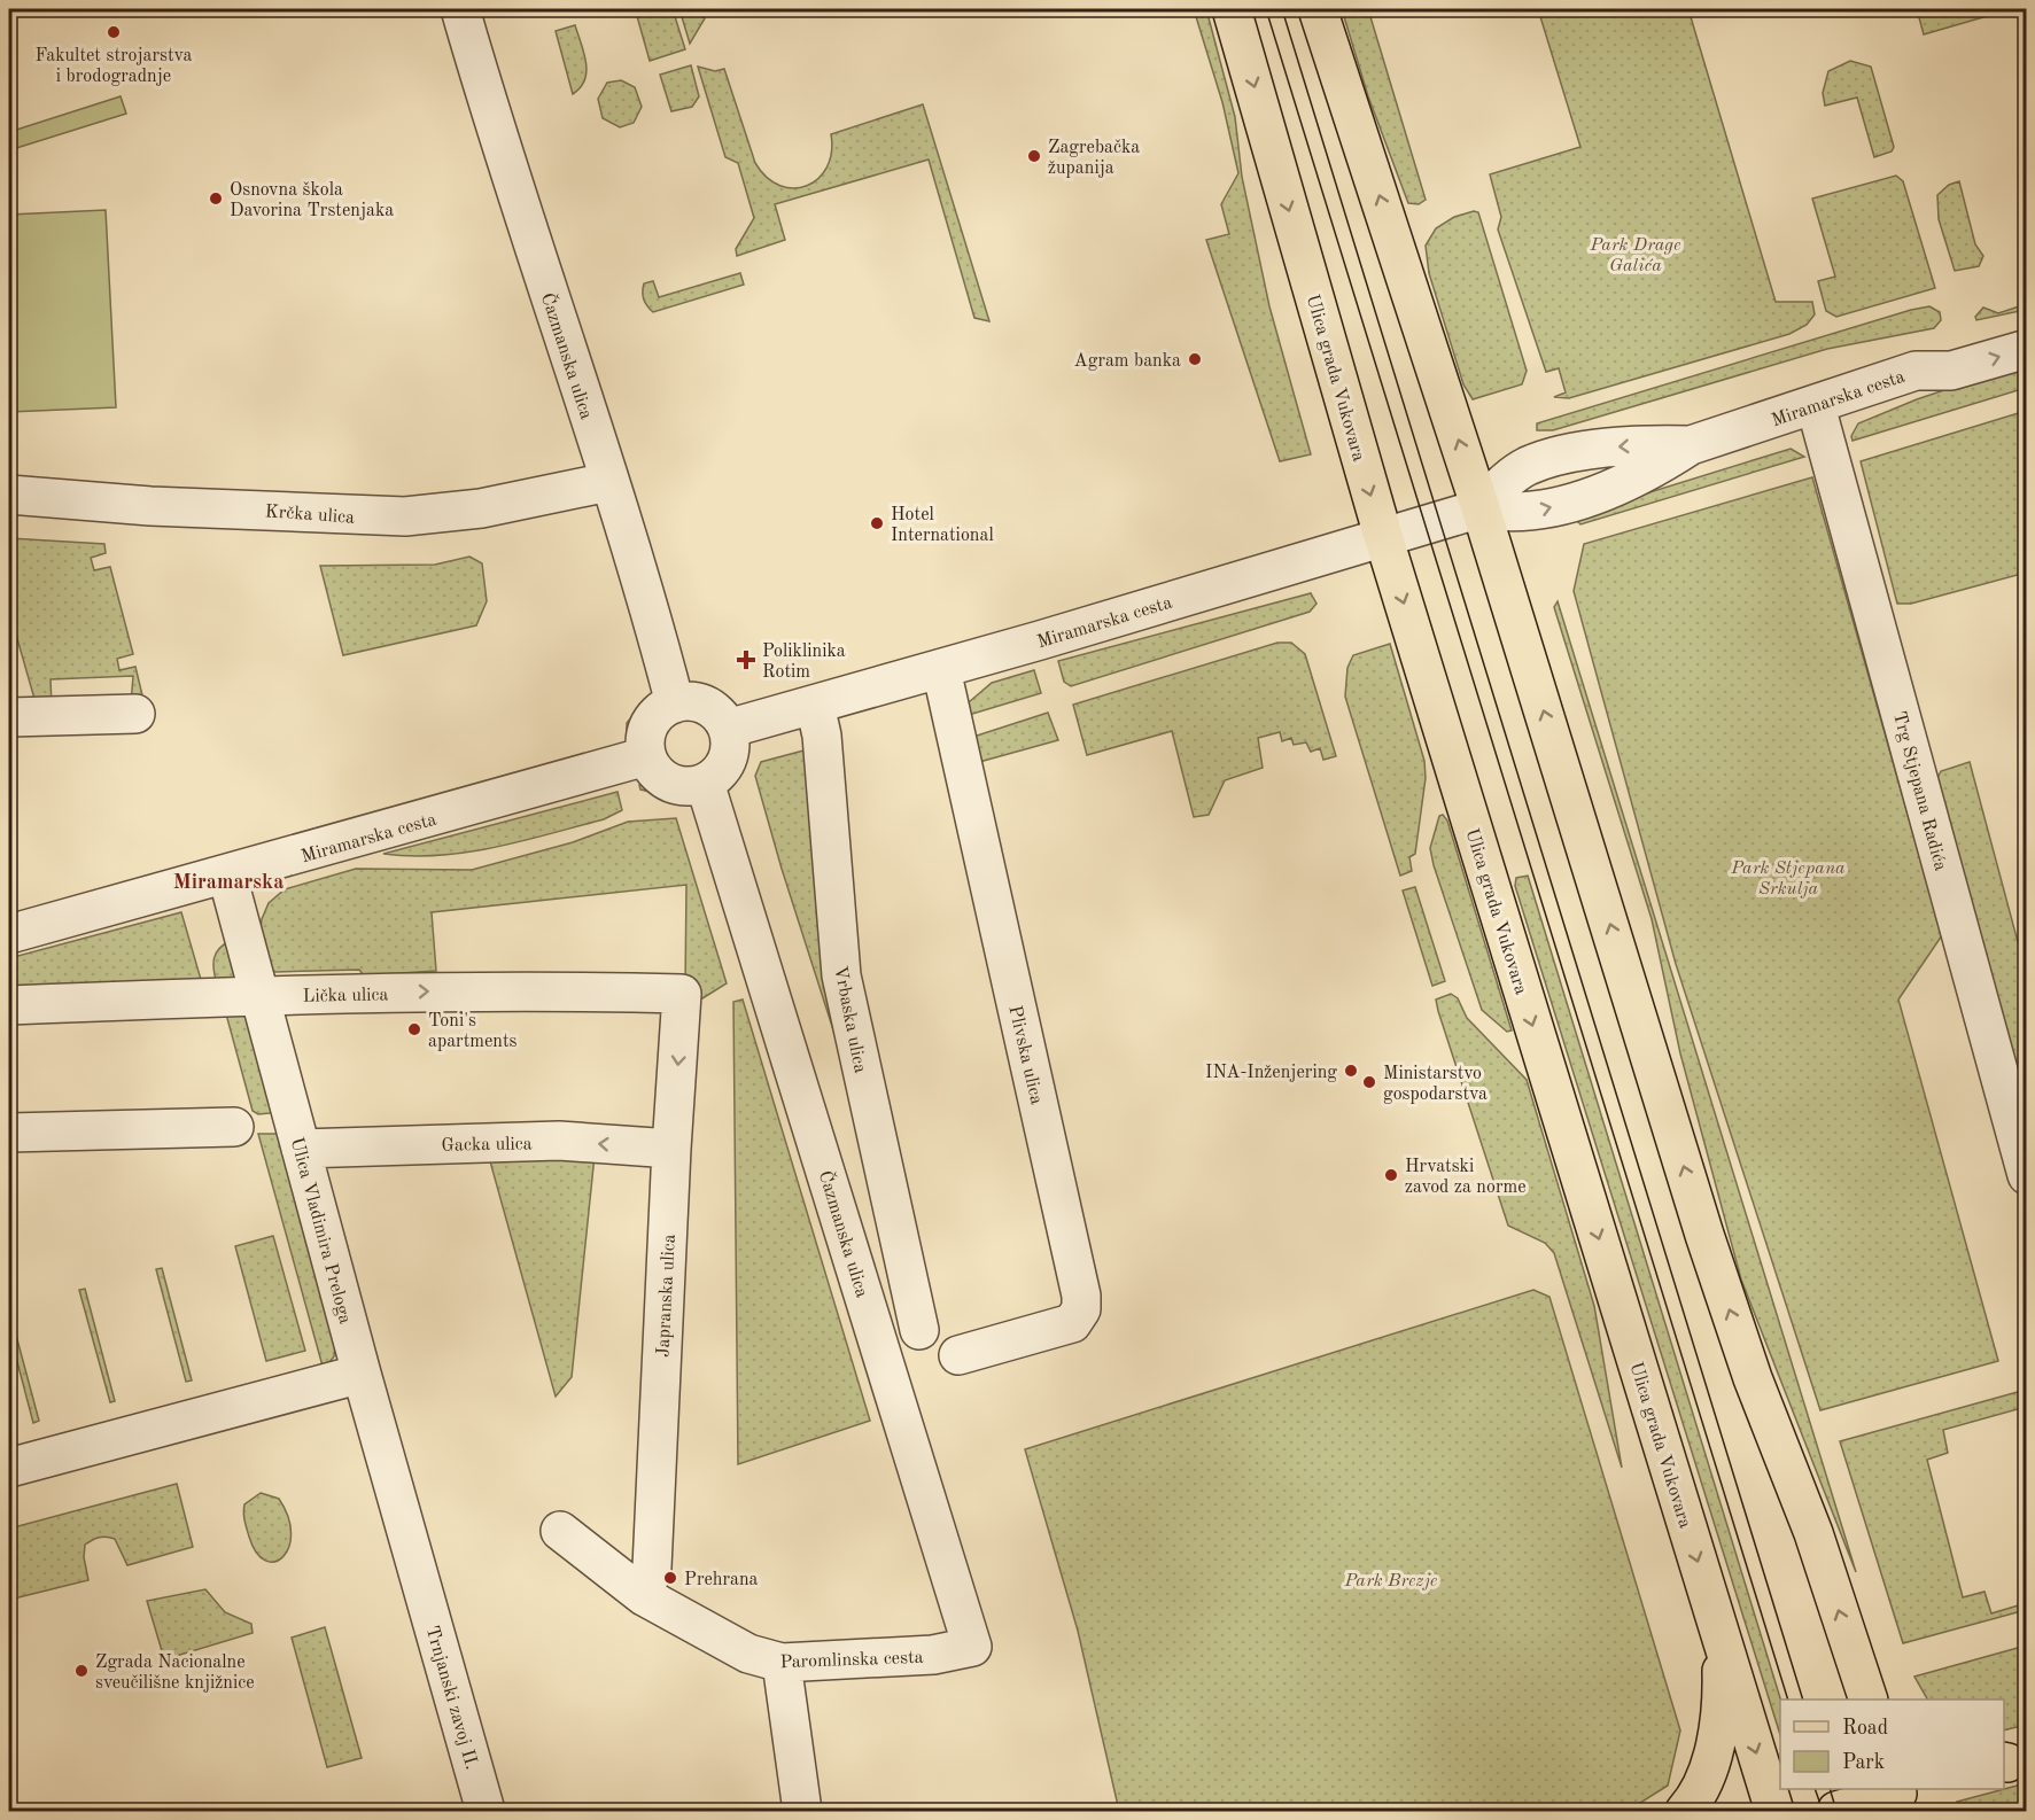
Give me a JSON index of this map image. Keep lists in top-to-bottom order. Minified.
{"streets":{"main road":["Ulica grada Vukovara"],"street":["Čazmanska ulica","Miramarska cesta","Krčka ulica","Trg Stjepana Radića","Lička ulica","Vrbaska ulica","Plivska ulica","Gacka ulica","Ulica Vladimira Preloga","Japranska ulica","Paromlinska cesta","Trnjanski zavoj II."]},"crossings":[["Čazmanska ulica","Miramarska cesta"],["Čazmanska ulica","Krčka ulica"],["Čazmanska ulica","Paromlinska cesta"],["Ulica grada Vukovara","Miramarska cesta"],["Miramarska cesta","Trg Stjepana Radića"],["Miramarska cesta","Vrbaska ulica"],["Miramarska cesta","Plivska ulica"],["Miramarska cesta","Ulica Vladimira Preloga"],["Lička ulica","Ulica Vladimira Preloga"],["Lička ulica","Japranska ulica"],["Gacka ulica","Ulica Vladimira Preloga"],["Gacka ulica","Japranska ulica"],["Ulica Vladimira Preloga","Trnjanski zavoj II."],["Japranska ulica","Paromlinska cesta"]],"one_way":["Lička ulica","Gacka ulica"],"districts":["Miramarska"],"parks":["Park Drage Galića","Park Stjepana Srkulja","Park Brezje"],"places":{"other":["Fakultet strojarstva i brodogradnje","Zagrebačka županija","Osnovna škola Davorina Trstenjaka","Agram banka","Hotel International","Toni's apartments","INA-Inženjering","Ministarstvo gospodarstva","Hrvatski zavod za norme","Prehrana","Zgrada Nacionalne sveučilišne knjižnice"],"health":["Poliklinika Rotim"]},"legend":["Road","Park"]}
